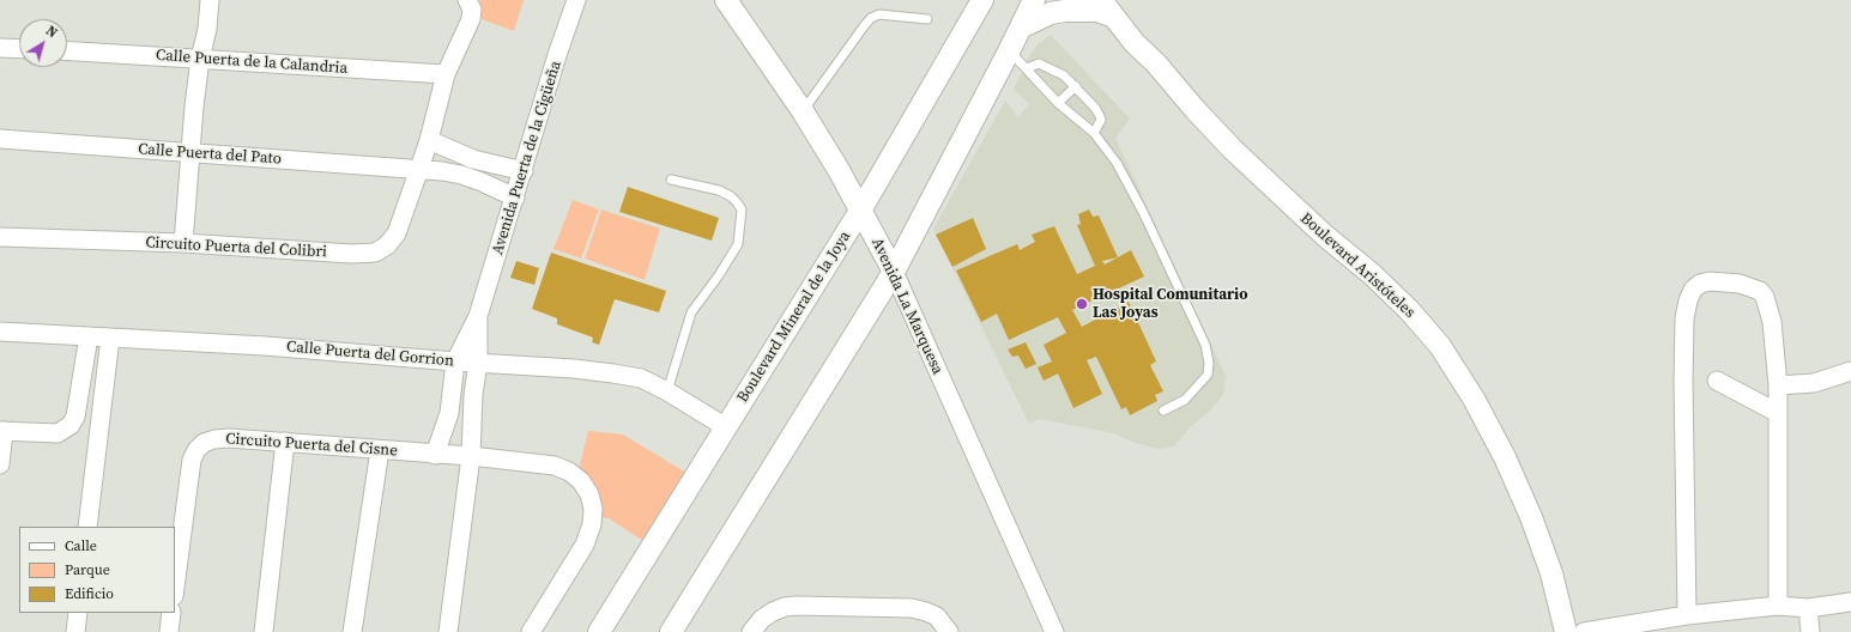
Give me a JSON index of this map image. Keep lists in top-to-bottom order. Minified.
{"streets":{"street":["Calle Puerta de la Calandria","Calle Puerta del Pato","Avenida Puerta de la Cigüeña","Circuito Puerta del Colibri","Boulevard Aristóteles","Avenida La Marquesa","Boulevard Mineral de la Joya","Calle Puerta del Gorrion","Circuito Puerta del Cisne"]},"crossings":[["Calle Puerta de la Calandria","Circuito Puerta del Colibri"],["Calle Puerta del Pato","Circuito Puerta del Colibri"],["Avenida Puerta de la Cigüeña","Calle Puerta del Gorrion"],["Avenida La Marquesa","Boulevard Mineral de la Joya"],["Boulevard Mineral de la Joya","Calle Puerta del Gorrion"]],"places":["Hospital Comunitario Las Joyas"],"legend":["Calle","Parque","Edificio"],"north":"top right"}
